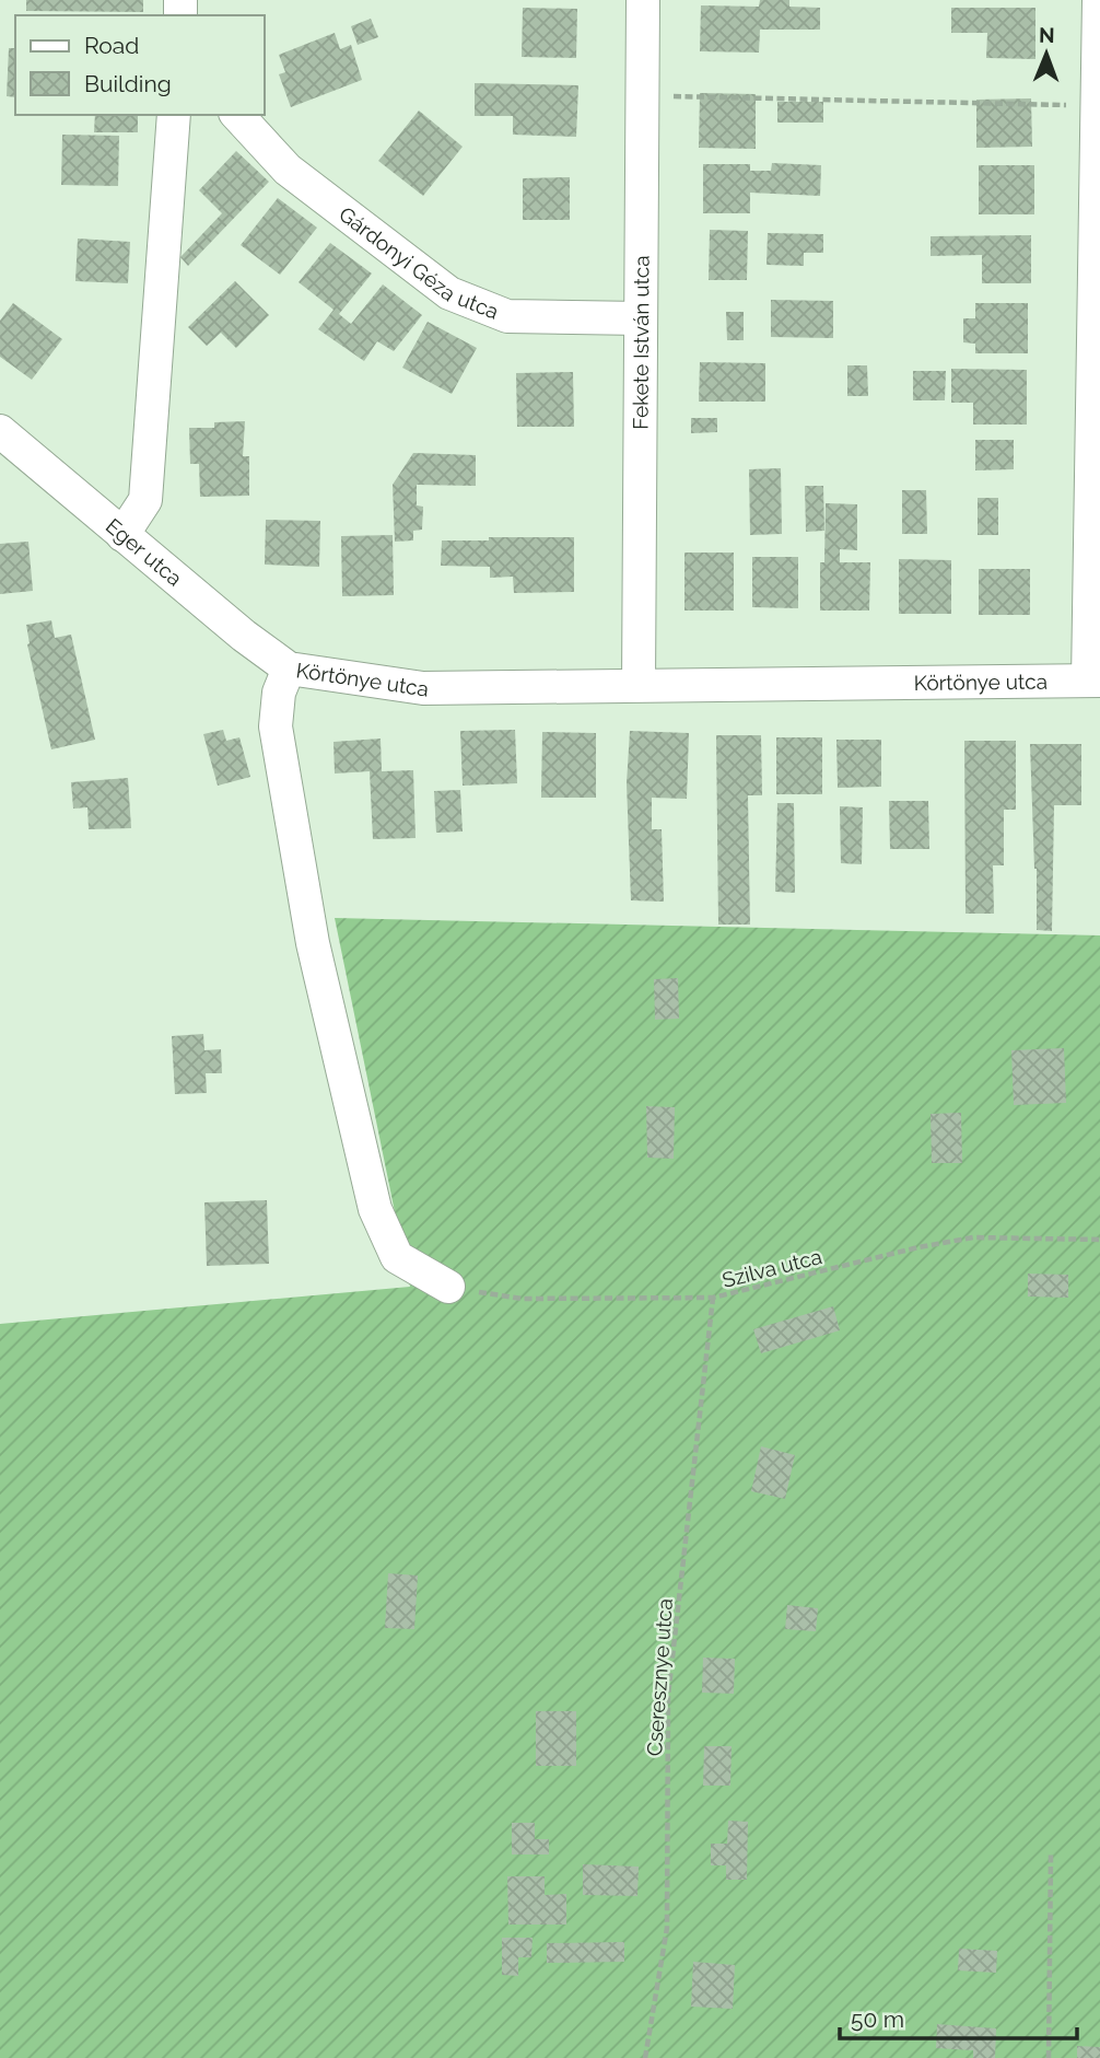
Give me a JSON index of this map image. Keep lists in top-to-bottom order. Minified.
{"streets":{"street":["Gárdonyi Géza utca","Fekete István utca","Eger utca","Körtönye utca"],"path":["Szilva utca","Cseresznye utca"]},"crossings":[["Gárdonyi Géza utca","Fekete István utca"],["Fekete István utca","Körtönye utca"],["Eger utca","Körtönye utca"],["Körtönye utca","Szilva utca"],["Szilva utca","Cseresznye utca"]],"legend":["Road","Building"],"scale_bar":"50 m","north":"top"}
